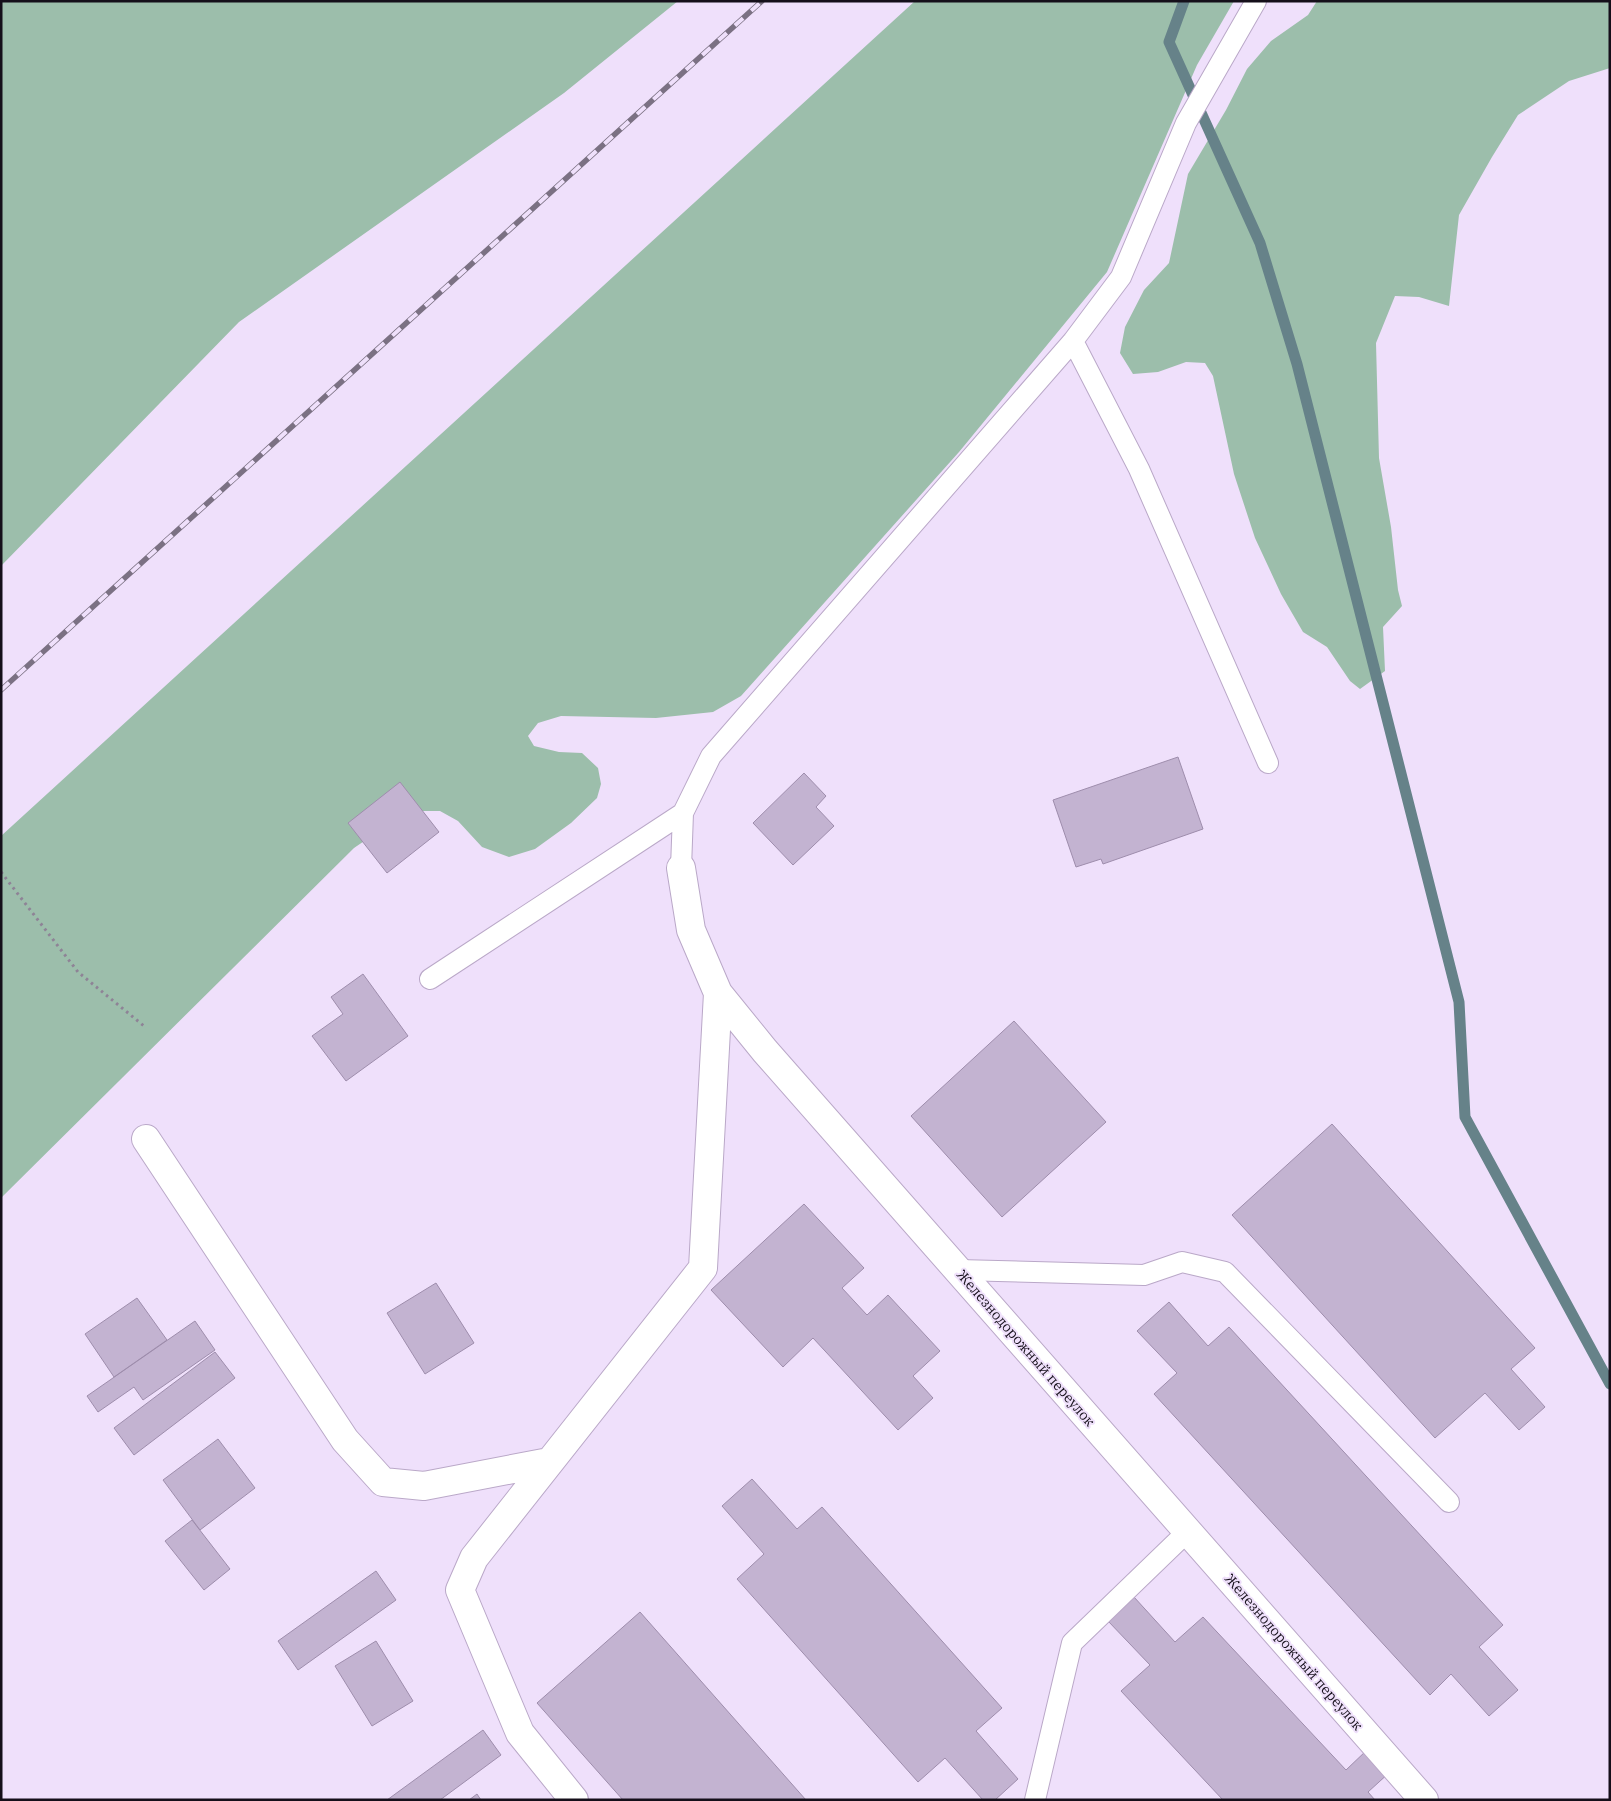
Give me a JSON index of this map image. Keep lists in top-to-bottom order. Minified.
{"streets":{"street":["Железнодорожный переулок"]}}
